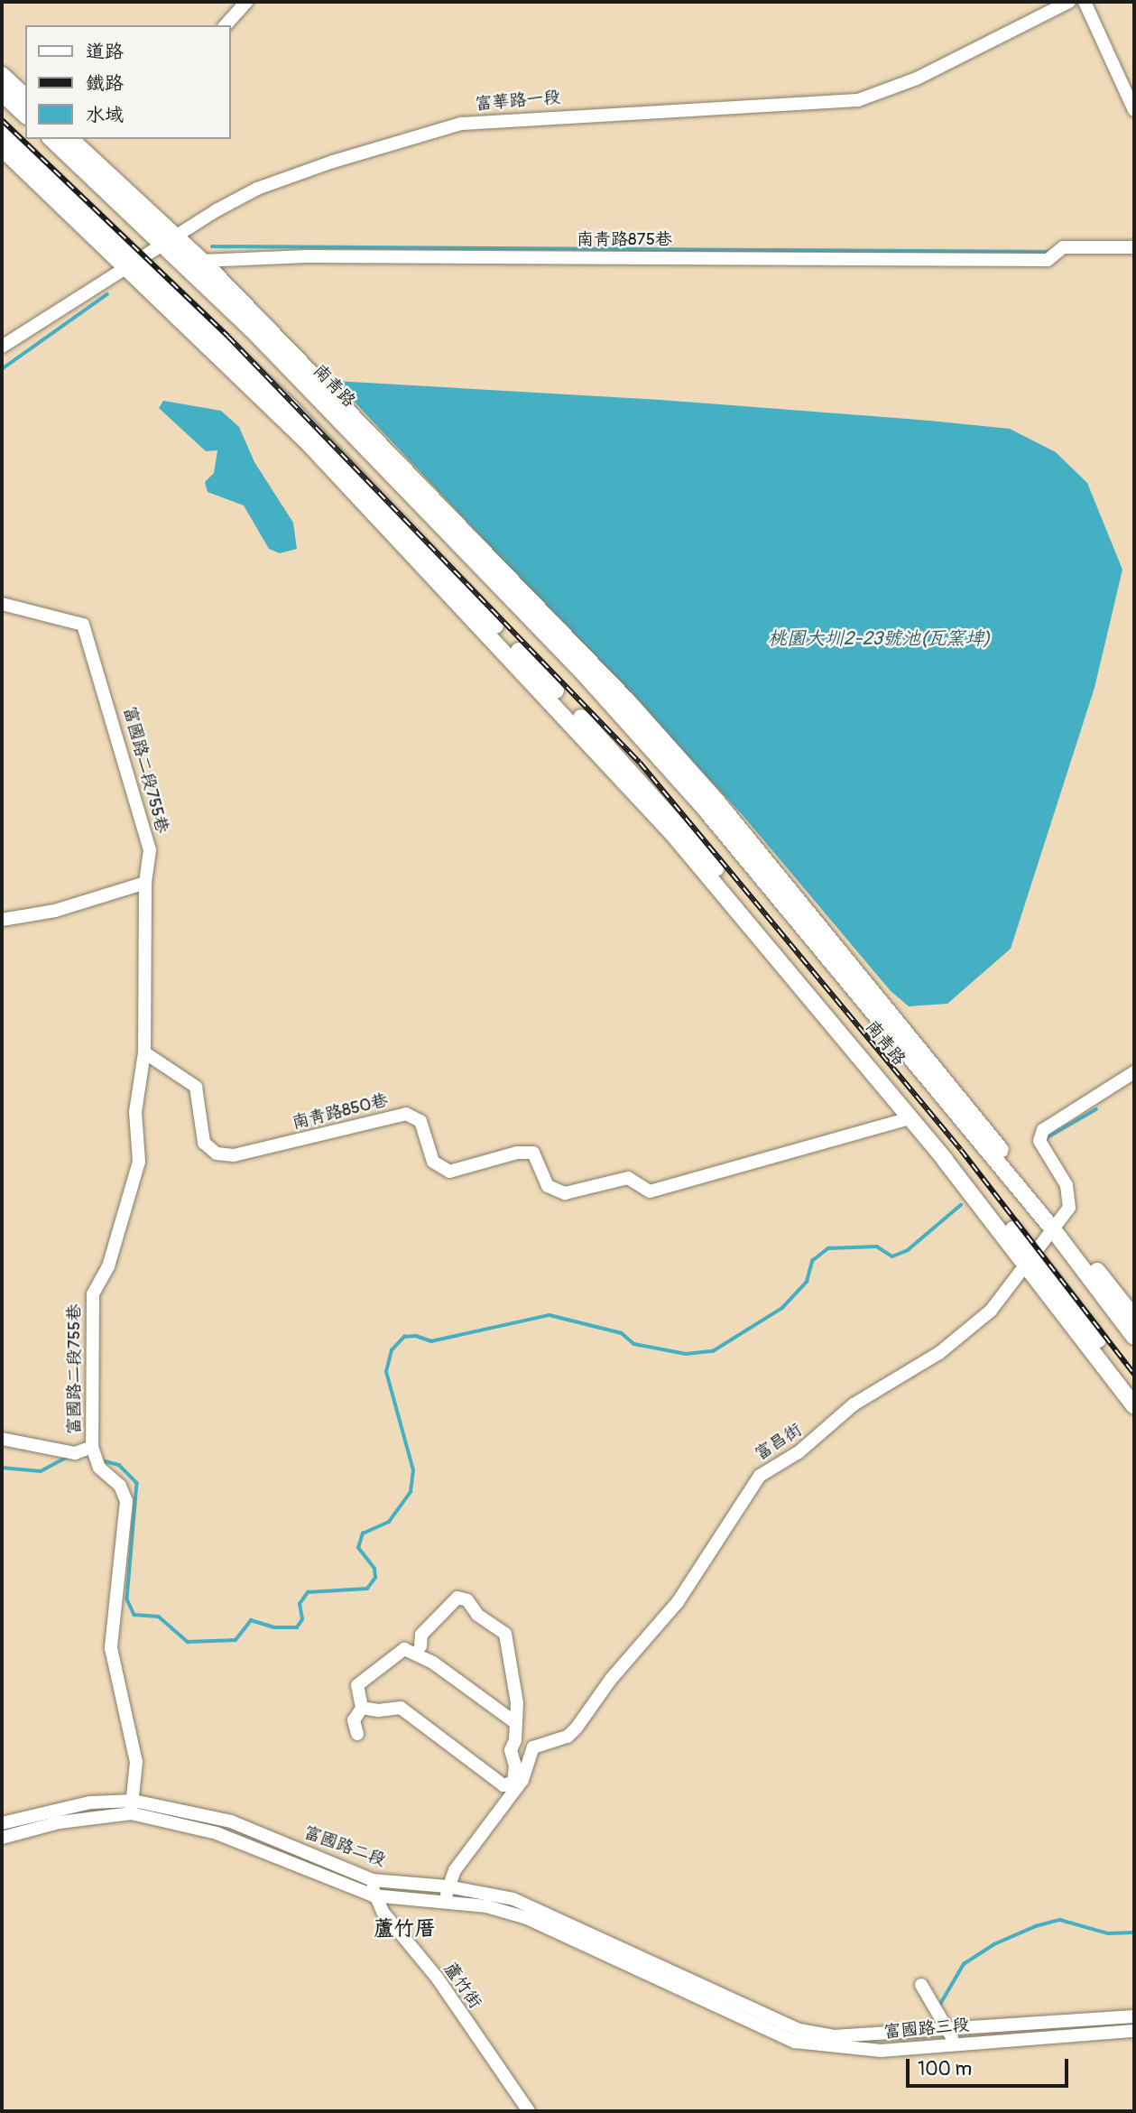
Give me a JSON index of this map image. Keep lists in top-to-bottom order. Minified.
{"streets":{"main road":["南青路"],"street":["富華路一段","南青路875巷","富國路二段755巷","南青路850巷","富昌街","富國路二段","蘆竹街","富國路三段"]},"crossings":[["富華路一段","南青路"],["南青路","富昌街"],["富國路二段755巷","南青路850巷"],["富國路二段755巷","富國路二段"],["富國路二段","蘆竹街"],["富國路二段","富國路三段"]],"districts":["蘆竹厝"],"water":["桃園大圳2-23號池(瓦窯埤)"],"legend":["道路","鐵路","水域"],"scale_bar":"100 m"}
